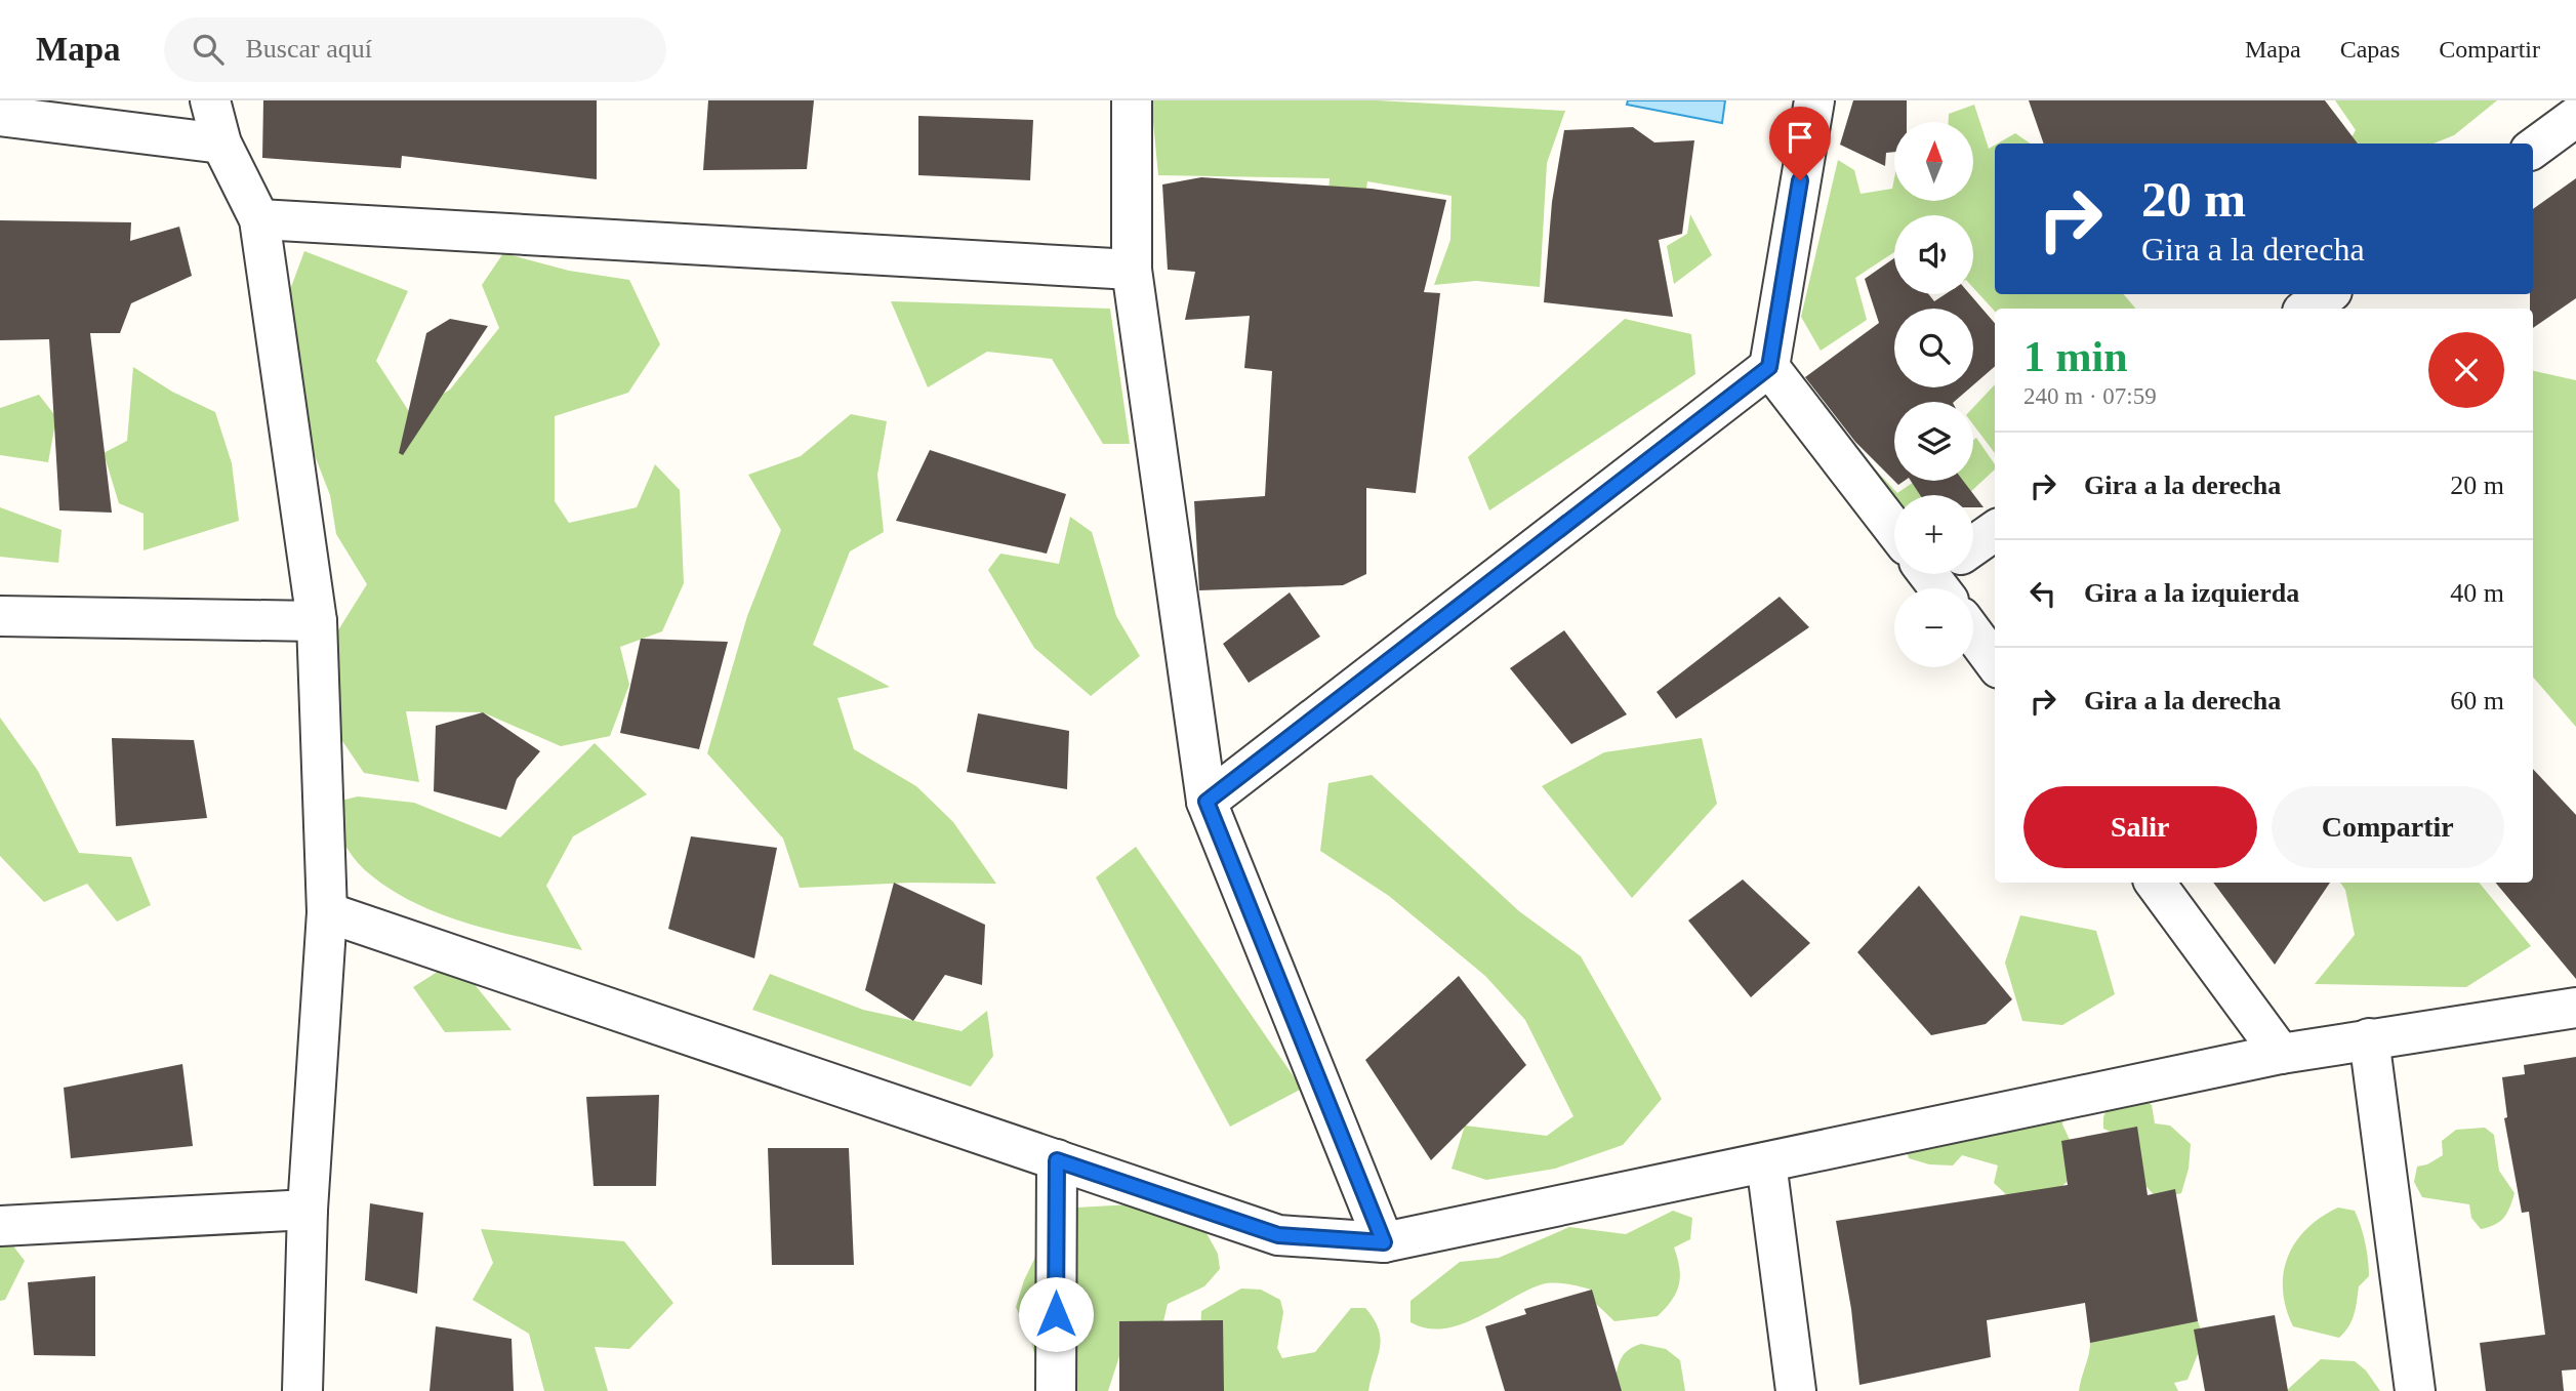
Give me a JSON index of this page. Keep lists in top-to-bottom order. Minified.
{"north":"top","page":{"header":"Mapa","search":"Buscar aquí","nav":["Mapa","Capas","Compartir"],"map_buttons":["+","−"],"turn":["20 m","Gira a la derecha"],"heading":["1 min","240 m · 07:59"],"list":[{"name":"Gira a la derecha","value":"20 m"},{"name":"Gira a la izquierda","value":"40 m"},{"name":"Gira a la derecha","value":"60 m"}],"buttons":["Salir","Compartir"]}}
